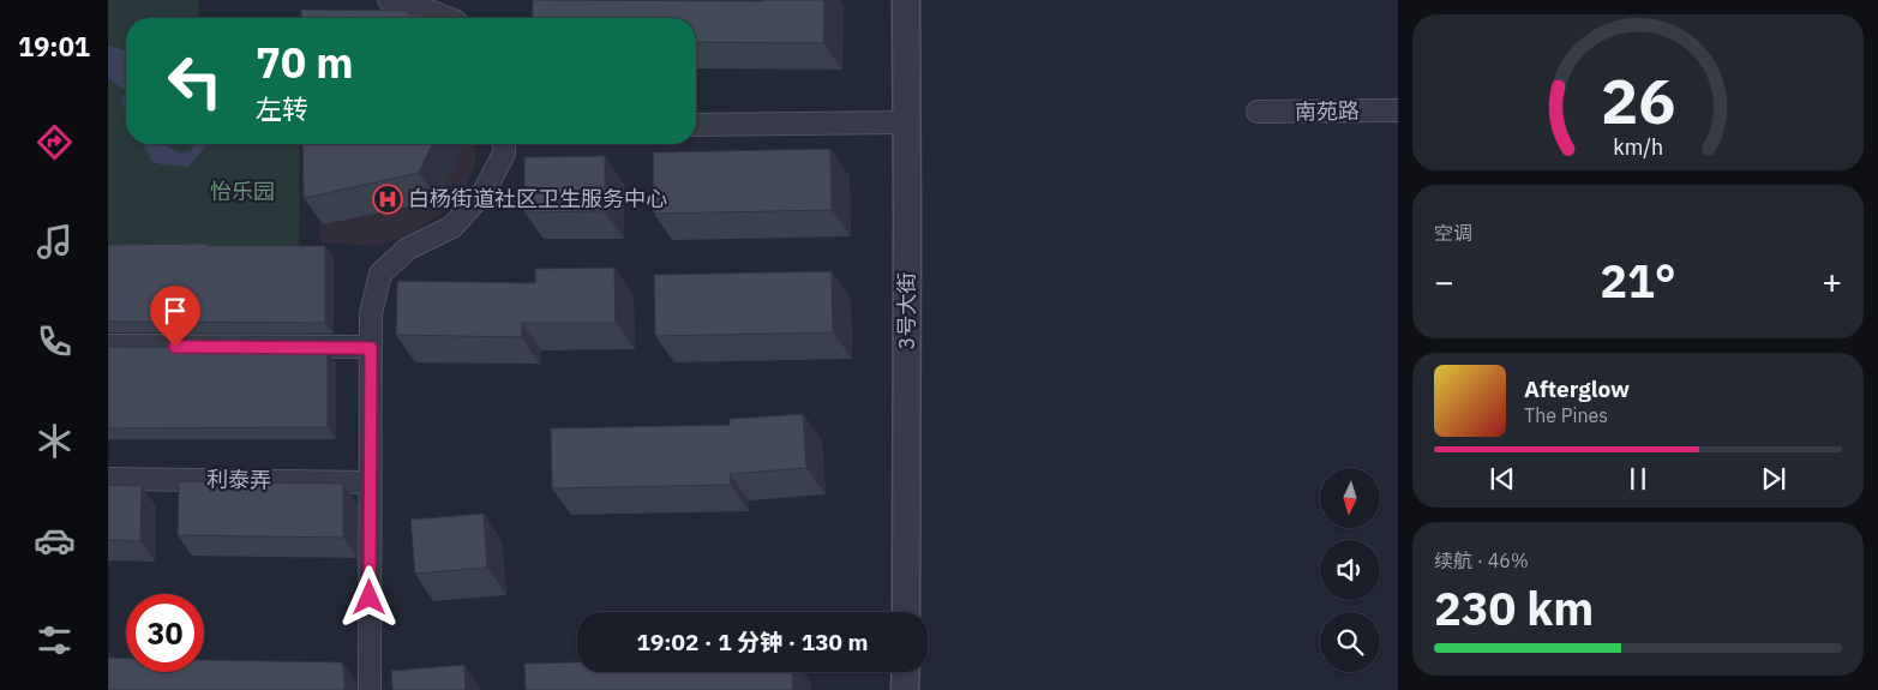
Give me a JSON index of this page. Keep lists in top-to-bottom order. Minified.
{"streets":{"street":["南苑路","3号大街","利泰弄"]},"parks":["怡乐园"],"places":{"hospital":["白杨街道社区卫生服务中心"]},"north":"bottom","page":{"tabs":"19:01","turn":["70 m","左转"],"tile":["空调",["续航 · 46%","230 km"]],"heat":["−","21°","+"],"song":["Afterglow","The Pines"],"limit":"30","trip":"19:02 · 1 分钟 · 130 m","gauge":["26","km/h"]}}
